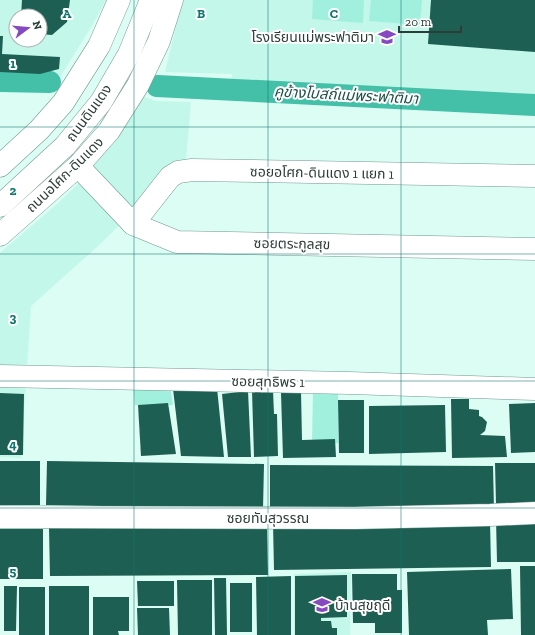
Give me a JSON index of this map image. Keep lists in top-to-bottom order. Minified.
{"streets":{"street":["ถนนดินแดง","ซอยอโศก-ดินแดง 1 แยก 1","ถนนอโศก-ดินแดง","ซอยตระกูลสุข","ซอยสุทธิพร 1","ซอยทับสุวรรณ"]},"crossings":[["ซอยอโศก-ดินแดง 1 แยก 1","ซอยตระกูลสุข"],["ถนนอโศก-ดินแดง","ซอยตระกูลสุข"]],"water":["คูข้างโบสถ์แม่พระฟาติมา"],"places":{"school or university":["โรงเรียนแม่พระฟาติมา","บ้านสุขฤดี"]},"scale_bar":"20 m","north":"right","grid":{"columns":["A","B","C"],"rows":["1","2","3","4","5"]}}
